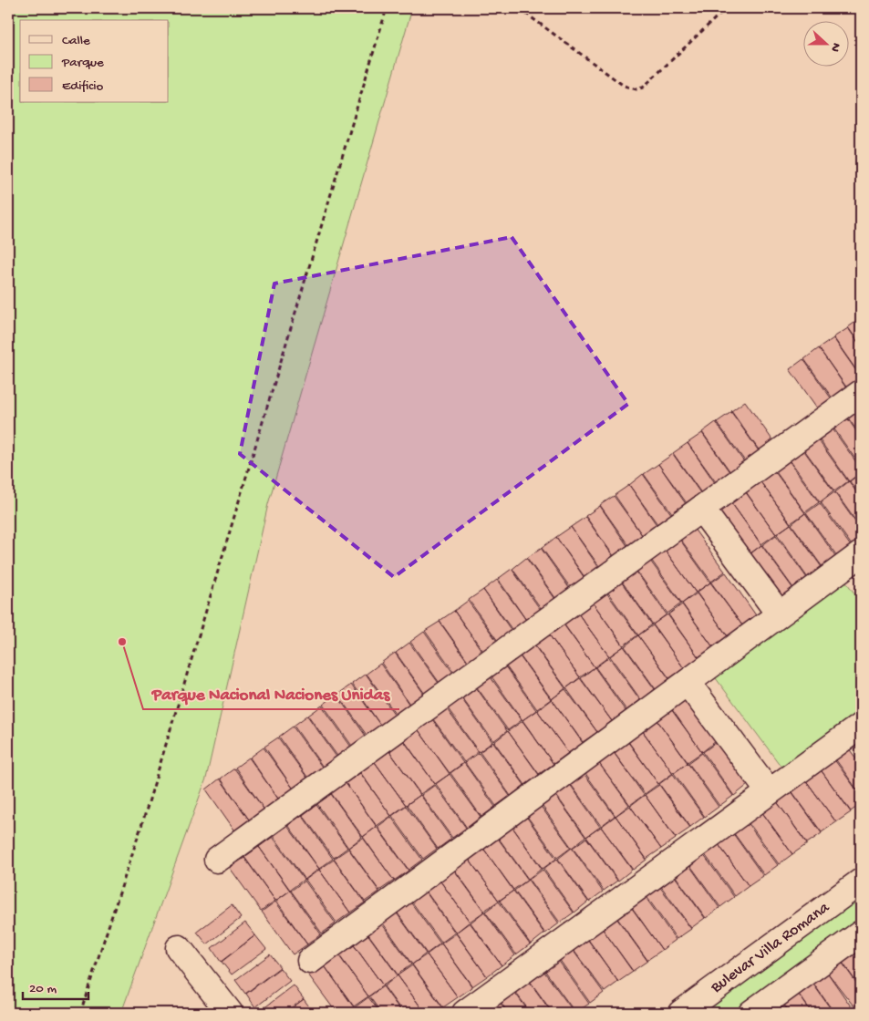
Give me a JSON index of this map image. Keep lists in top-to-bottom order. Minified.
{"streets":{"street":["Bulevar Villa Romana"]},"places":["Parque Nacional Naciones Unidas"],"legend":["Calle","Parque","Edificio"],"scale_bar":"20 m","north":"right"}
